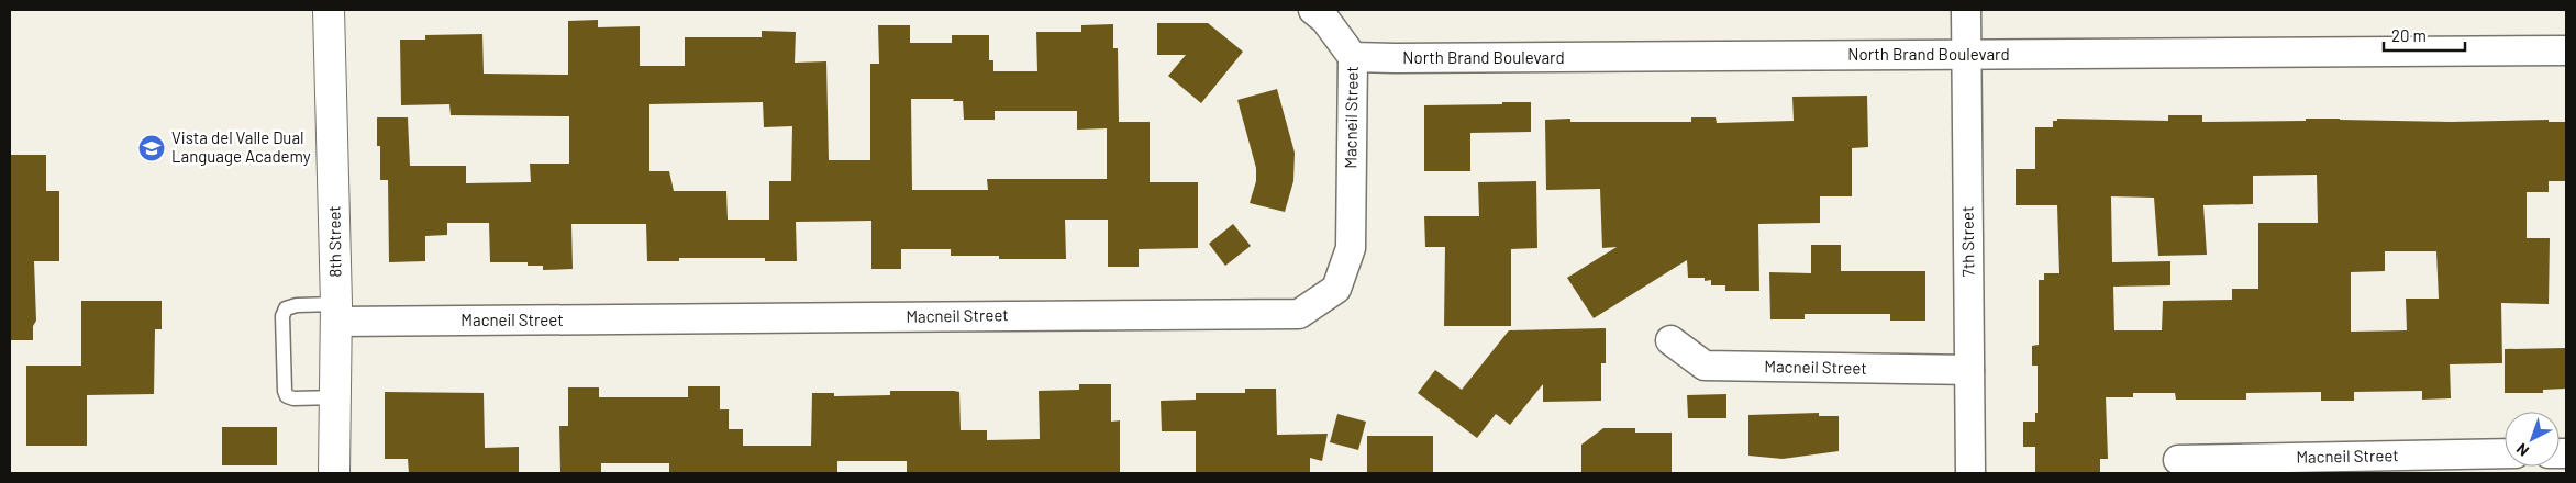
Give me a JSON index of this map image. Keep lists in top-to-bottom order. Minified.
{"streets":{"street":["North Brand Boulevard","Macneil Street","8th Street","7th Street"]},"crossings":[["North Brand Boulevard","Macneil Street"],["North Brand Boulevard","7th Street"],["Macneil Street","8th Street"],["Macneil Street","7th Street"]],"places":{"school or university":["Vista del Valle Dual Language Academy"]},"scale_bar":"20 m","north":"bottom left"}
